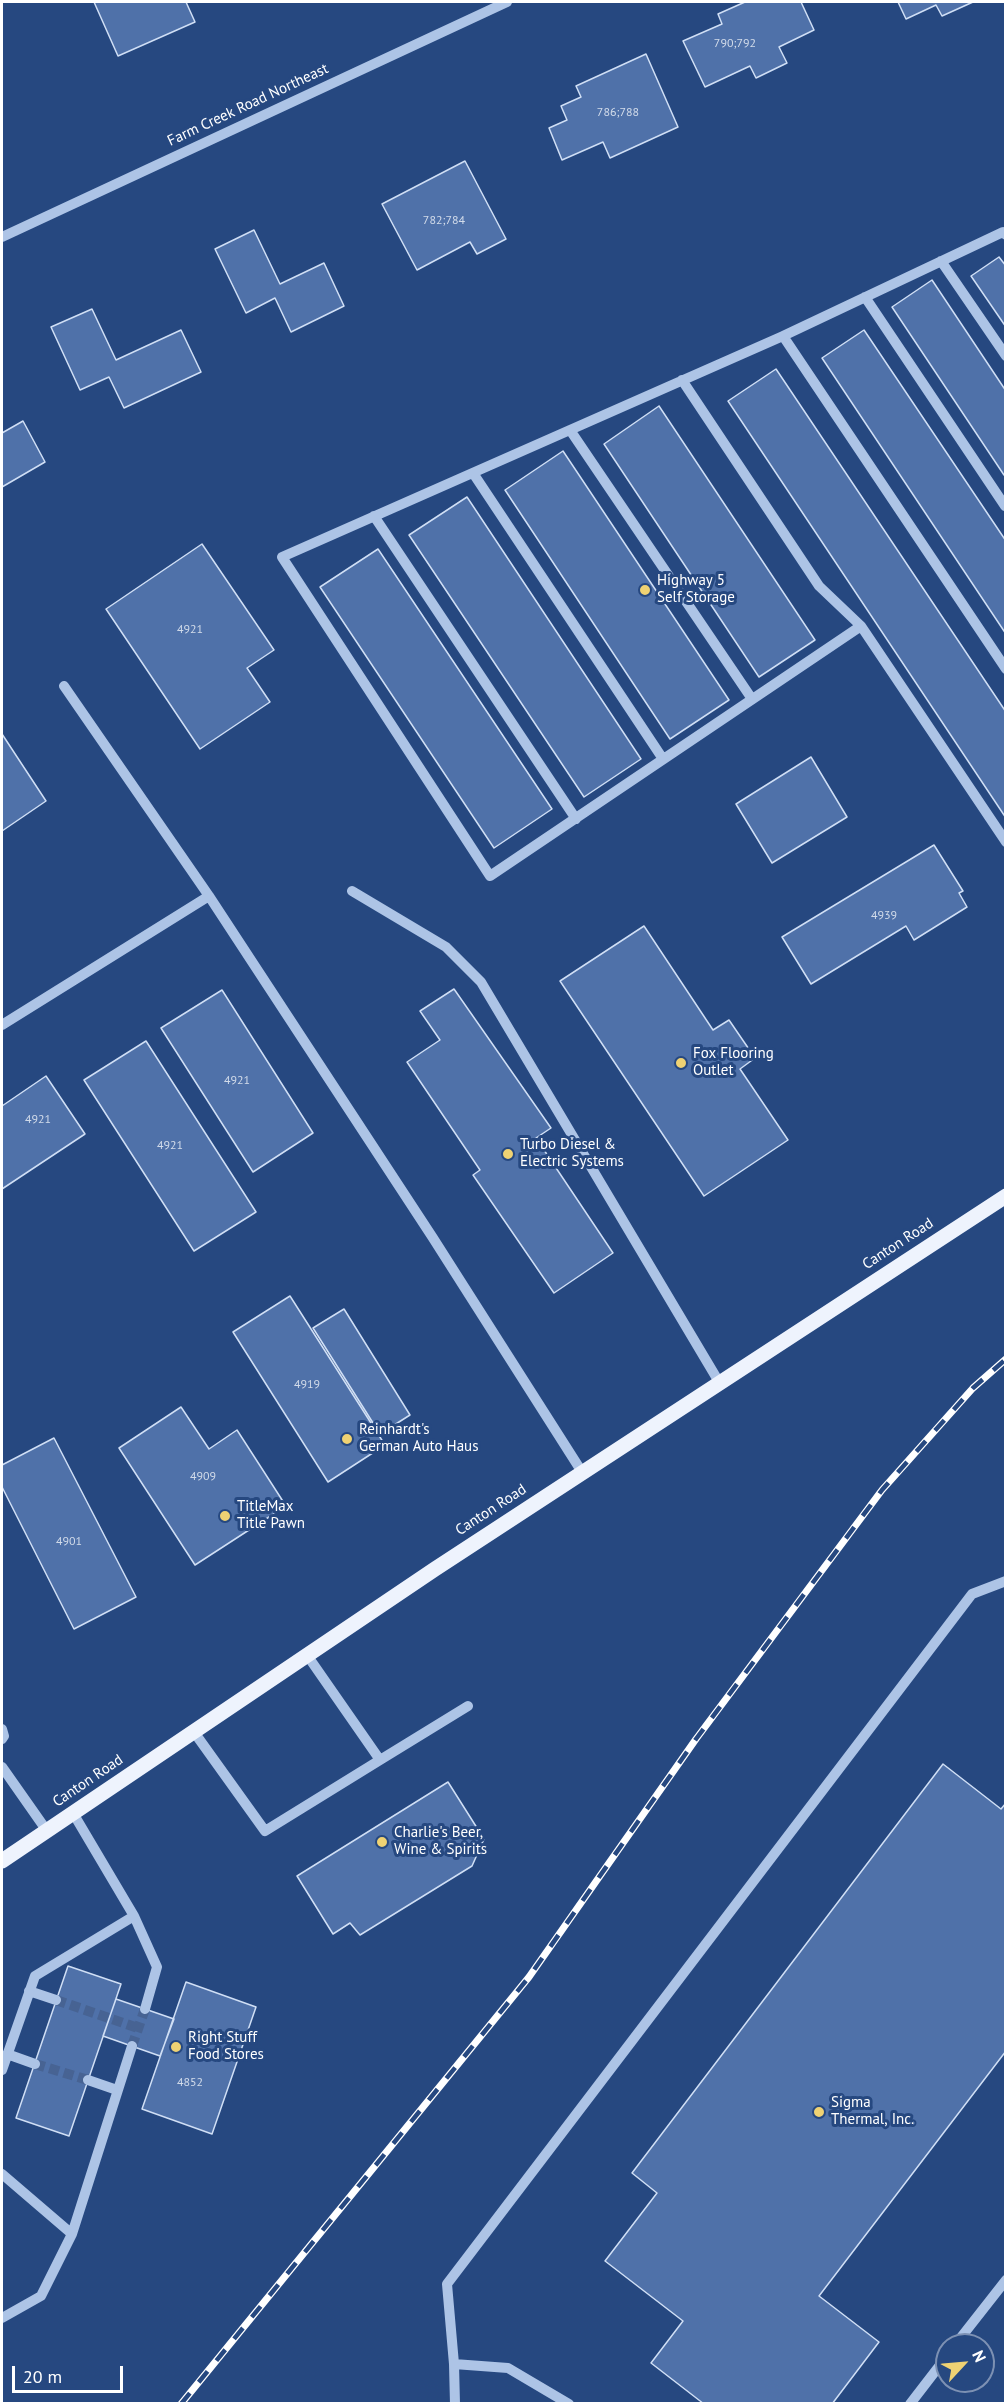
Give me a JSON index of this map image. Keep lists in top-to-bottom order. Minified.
{"streets":{"main road":["Canton Road"],"street":["Farm Creek Road Northeast"]},"places":["Highway 5 Self Storage","Fox Flooring Outlet","Turbo Diesel & Electric Systems","Reinhardt's German Auto Haus","TitleMax Title Pawn","Charlie's Beer, Wine & Spirits","Right Stuff Food Stores","Sigma Thermal, Inc."],"house_numbers":["790;792","786;788","782;784","4921","4939","4921","4921","4921","4919","4909","4901","4852"],"scale_bar":"20 m","north":"top right"}
